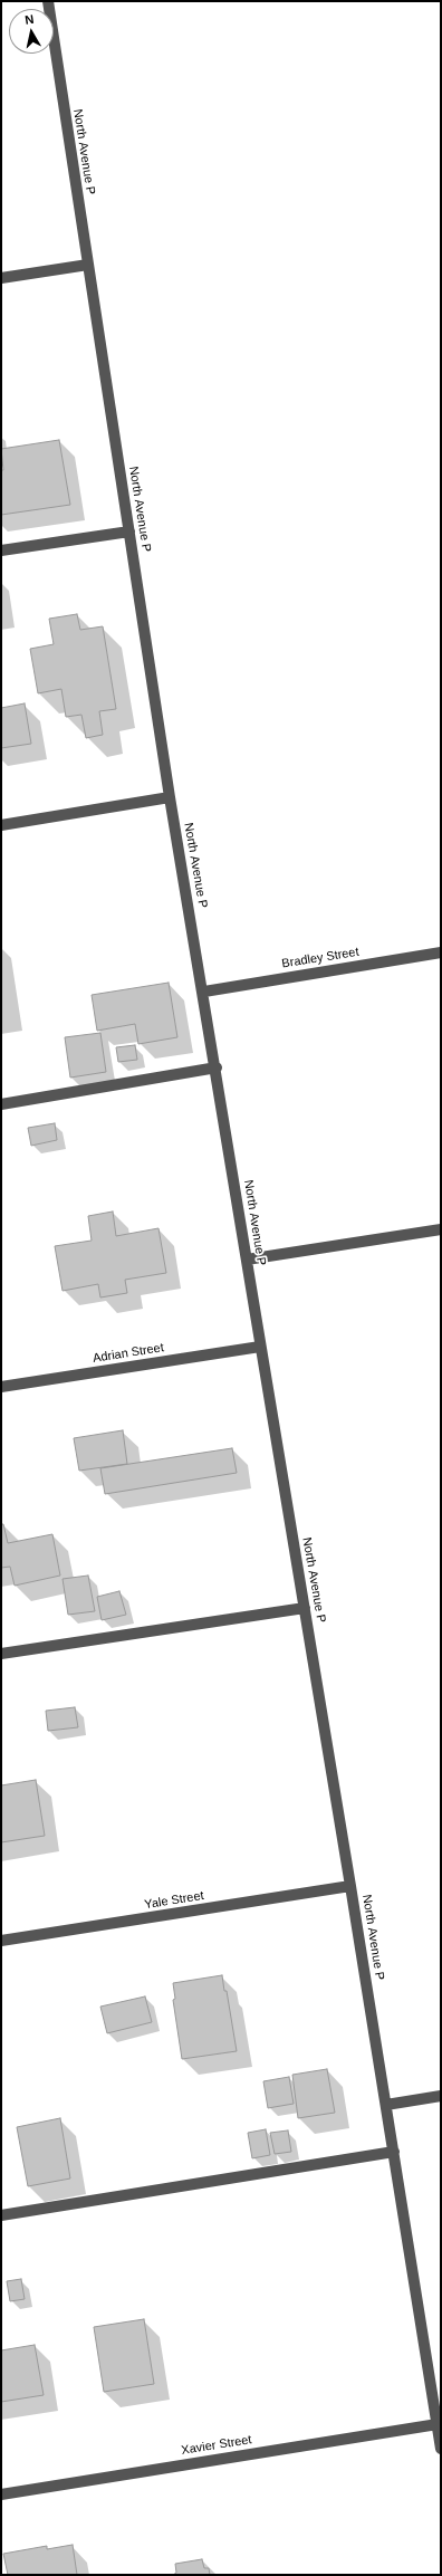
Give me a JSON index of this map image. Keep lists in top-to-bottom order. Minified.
{"streets":{"street":["North Avenue P","Bradley Street","Adrian Street","Yale Street","Xavier Street"]},"crossings":[["North Avenue P","Bradley Street"],["North Avenue P","Adrian Street"],["North Avenue P","Yale Street"],["North Avenue P","Xavier Street"]],"north":"top"}
